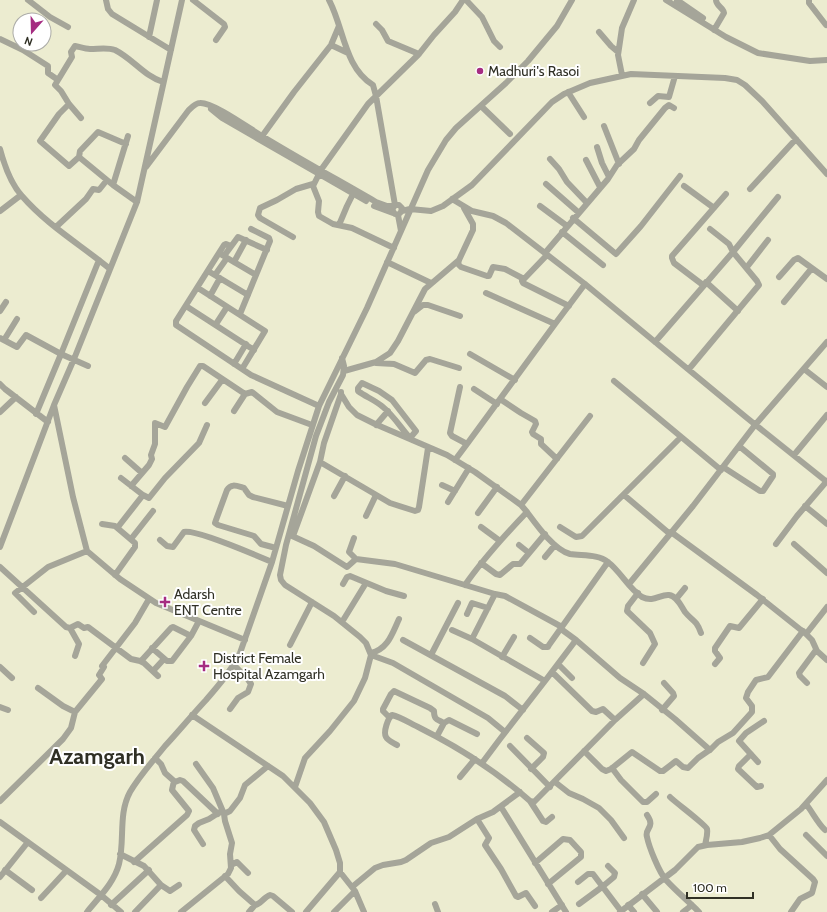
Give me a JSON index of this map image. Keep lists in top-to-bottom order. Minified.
{"districts":["Azamgarh"],"places":{"other":["Madhuri's Rasoi"],"health":["Adarsh ENT Centre","District Female Hospital Azamgarh"]},"scale_bar":"100 m","north":"bottom"}
